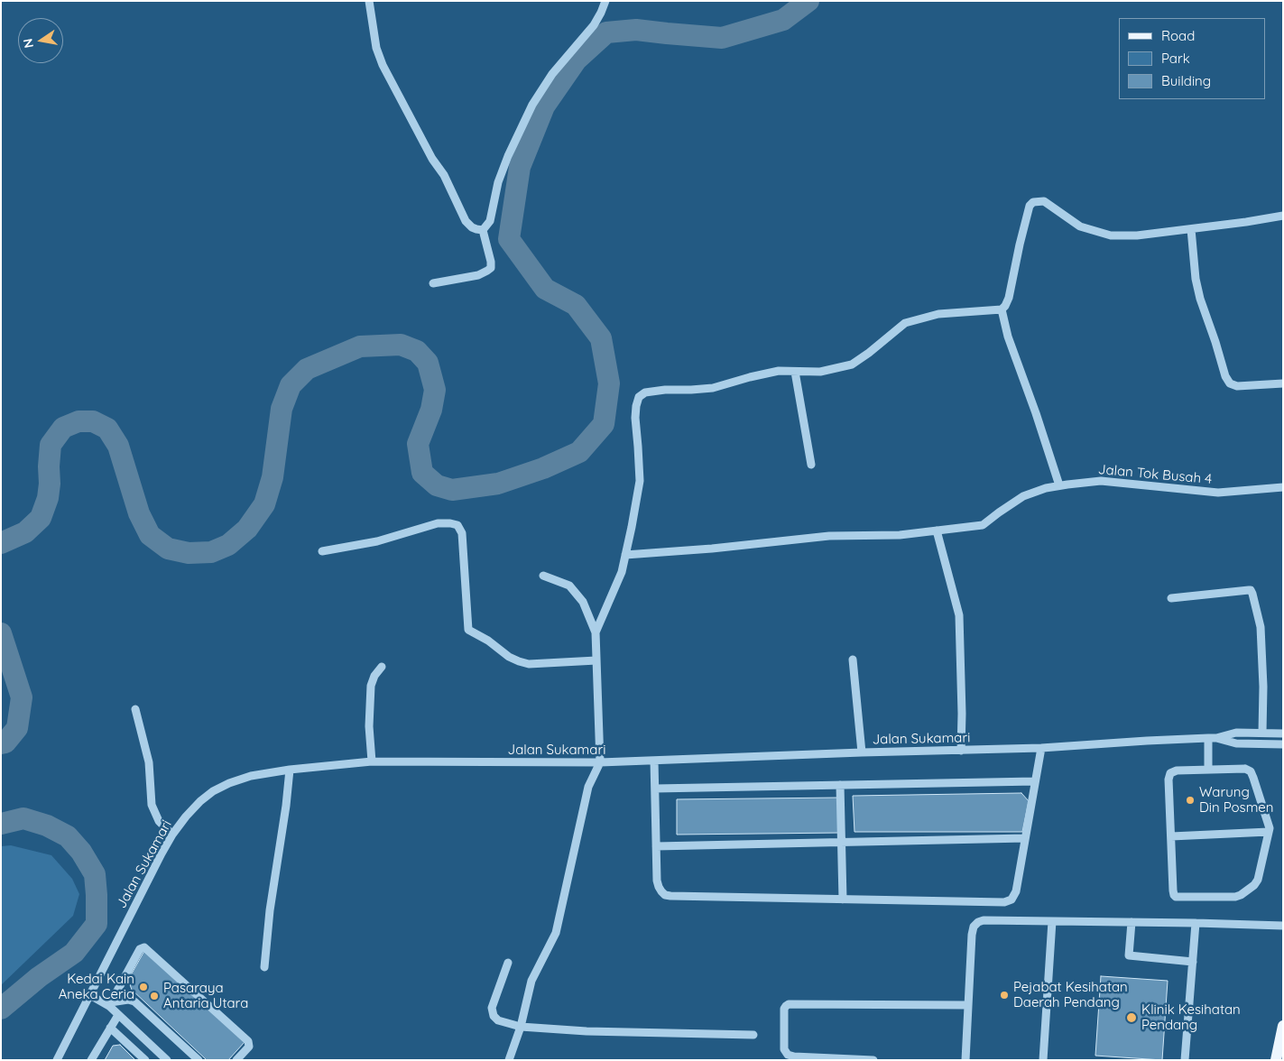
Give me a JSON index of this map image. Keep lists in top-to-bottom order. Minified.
{"streets":{"street":["Jalan Tok Busah 4","Jalan Sukamari"]},"places":["Warung Din Posmen","Kedai Kain Aneka Ceria","Pejabat Kesihatan Daerah Pendang","Pasaraya Antaria Utara","Klinik Kesihatan Pendang"],"legend":["Road","Park","Building"],"north":"left"}
